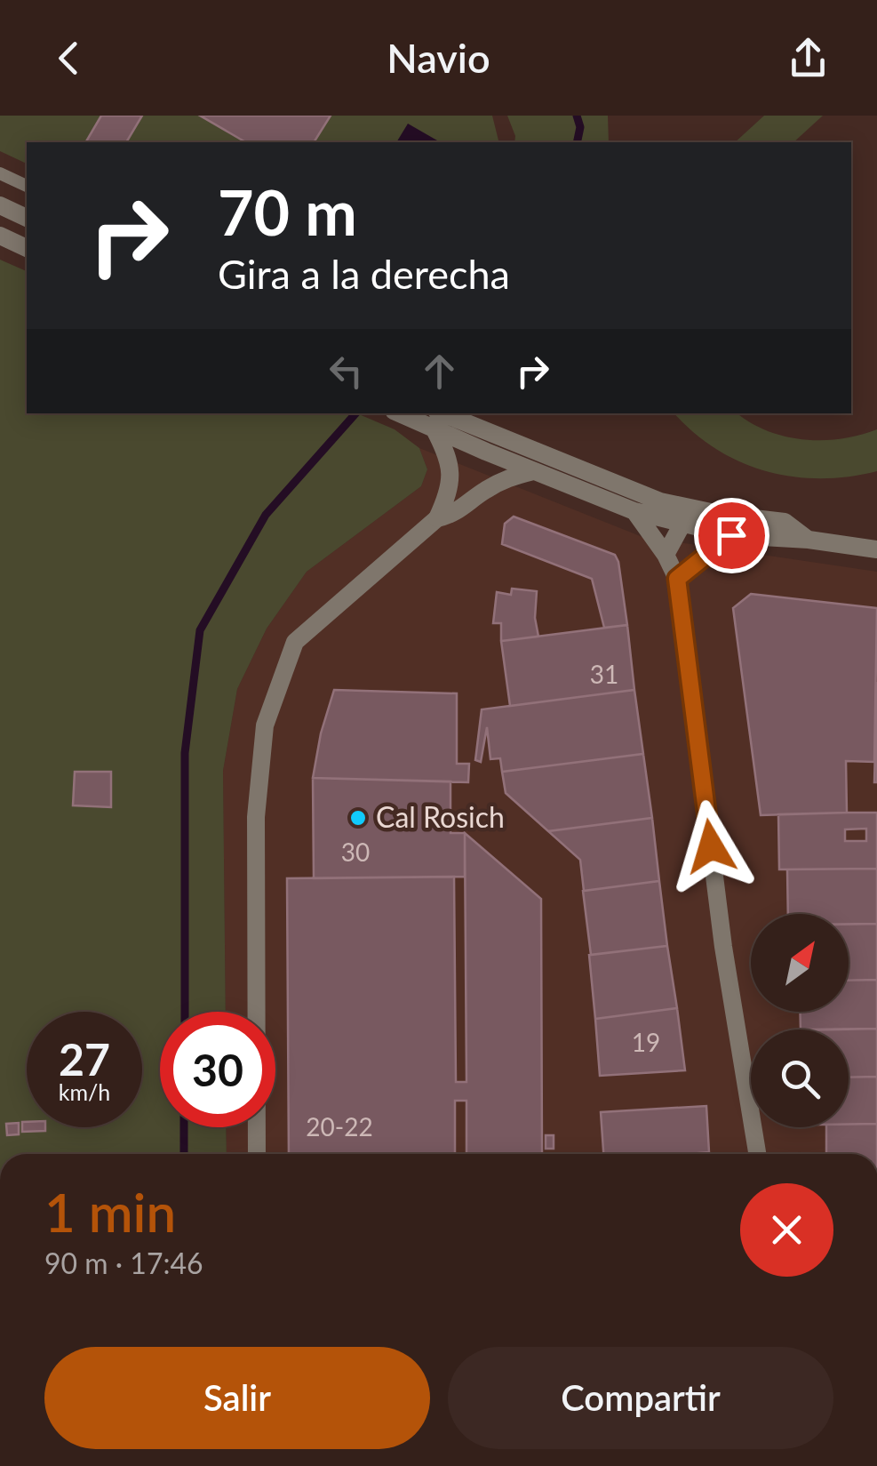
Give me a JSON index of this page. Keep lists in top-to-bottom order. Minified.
{"places":["Cal Rosich"],"house_numbers":["31","30","19","20-22"],"north":"top right","page":{"header":"Navio","turn":["70 m","Gira a la derecha"],"speed":"27 km/h","limit":"30","heading":["1 min","90 m · 17:46"],"buttons":["Salir","Compartir"]}}
